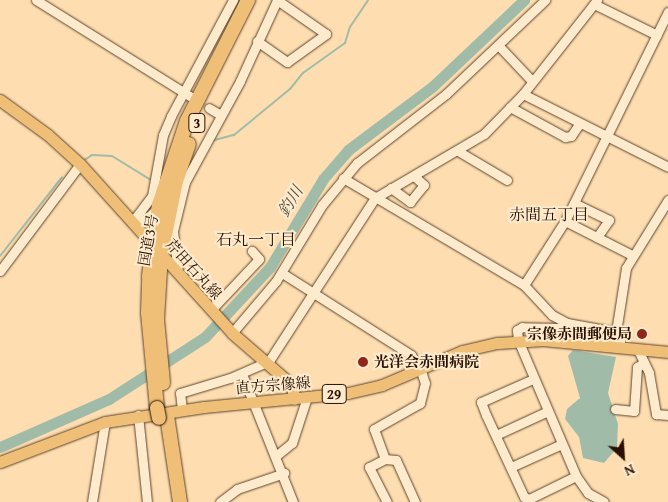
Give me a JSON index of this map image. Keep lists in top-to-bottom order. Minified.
{"streets":{"highway":["3","国道3号"],"main road":["芹田石丸線","直方宗像線","29"]},"crossings":[["国道3号","芹田石丸線"],["芹田石丸線","直方宗像線"]],"districts":["赤間五丁目","石丸一丁目"],"water":["釣川"],"places":["宗像赤間郵便局","光洋会赤間病院"],"north":"bottom right"}
